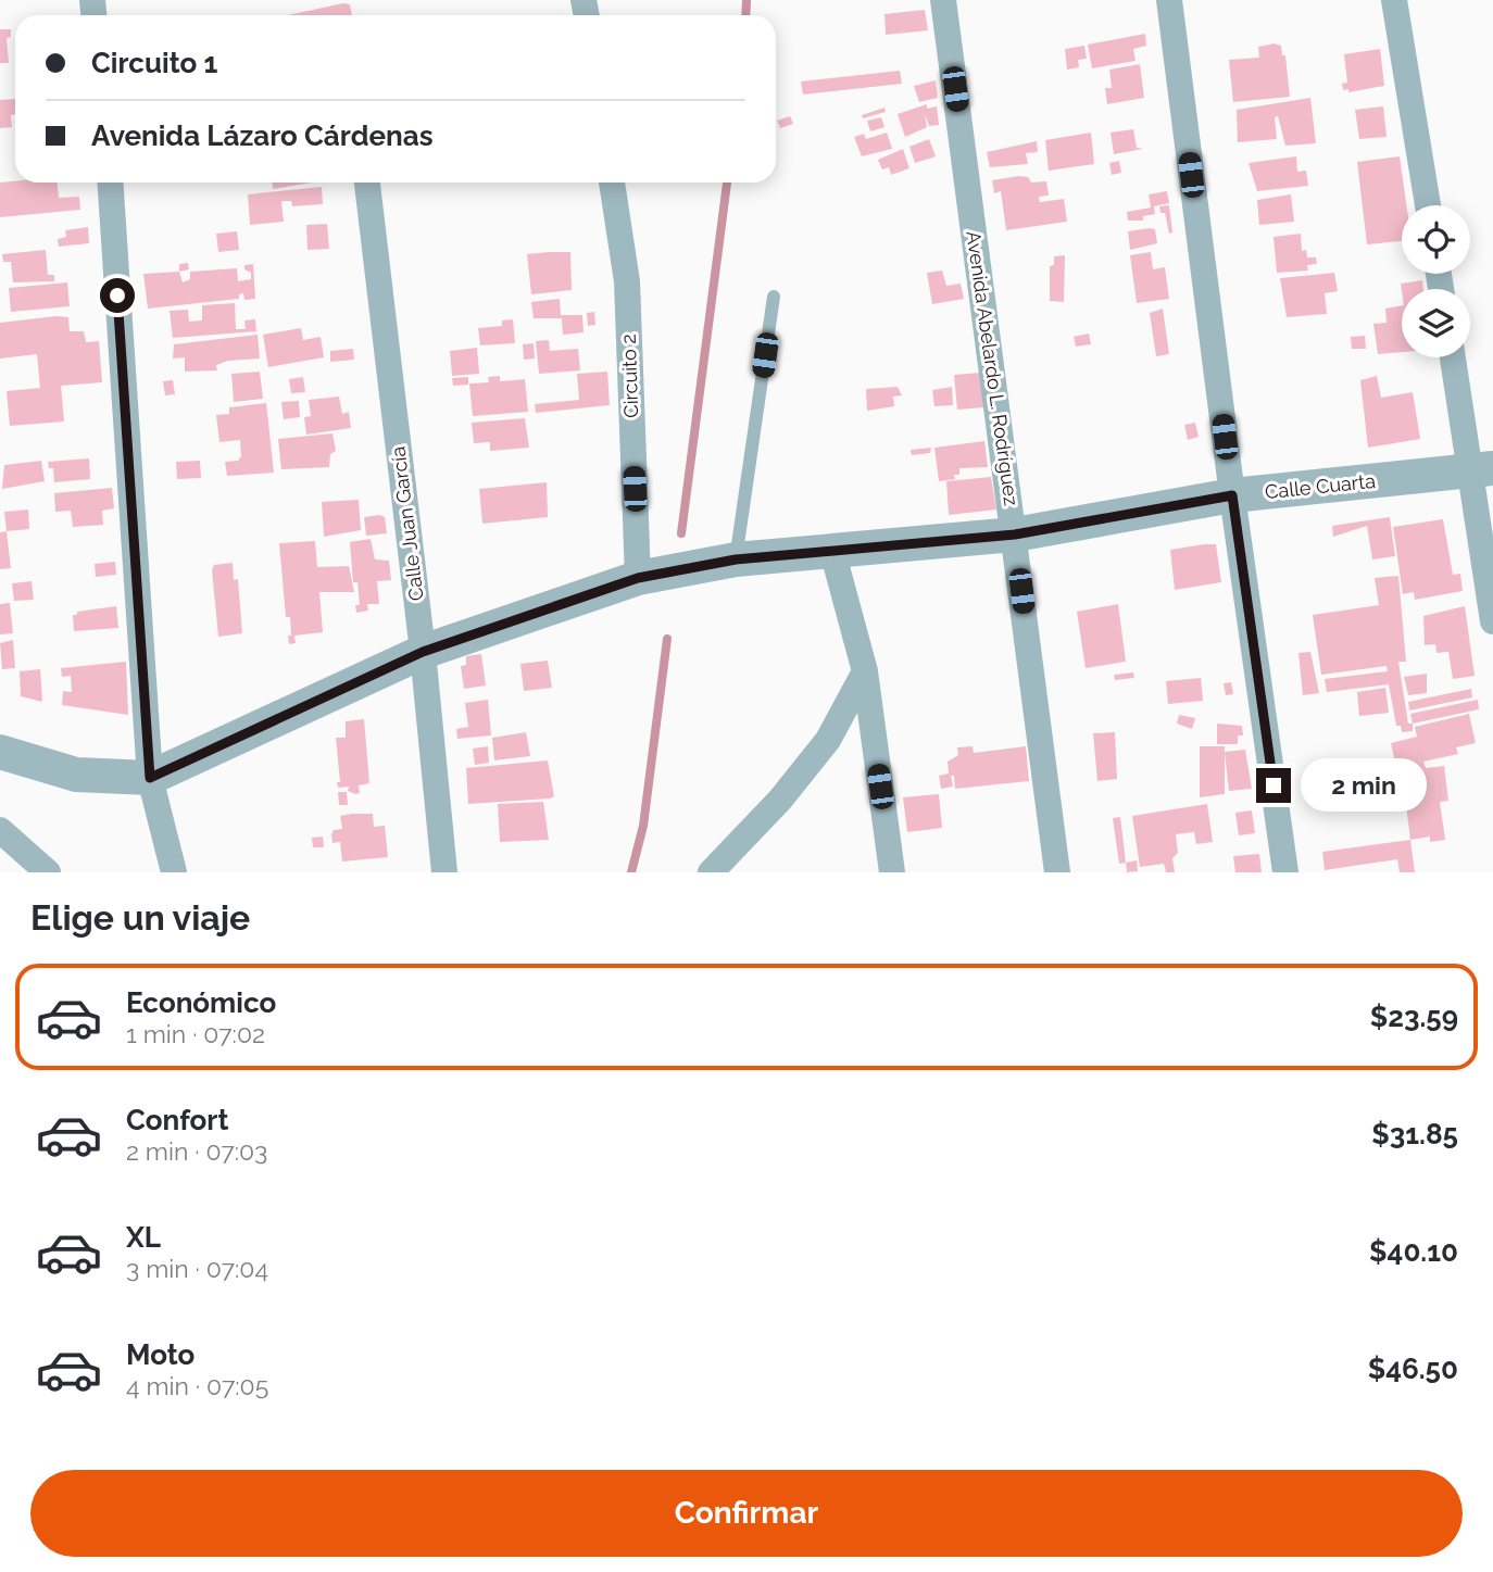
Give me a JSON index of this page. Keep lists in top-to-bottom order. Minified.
{"streets":{"street":["Avenida Abelardo L. Rodríguez","Circuito 2","Calle Cuarta","Calle Juan García"]},"crossings":[["Avenida Abelardo L. Rodríguez","Calle Cuarta"],["Circuito 2","Calle Cuarta"],["Calle Cuarta","Calle Juan García"]],"page":{"banner":["Circuito 1","Avenida Lázaro Cárdenas"],"bubble":"2 min","heading":"Elige un viaje","list":[{"name":"Económico","note":"1 min · 07:02","value":"$23.59"},{"name":"Confort","note":"2 min · 07:03","value":"$31.85"},{"name":"XL","note":"3 min · 07:04","value":"$40.10"},{"name":"Moto","note":"4 min · 07:05","value":"$46.50"}],"buttons":"Confirmar"}}
